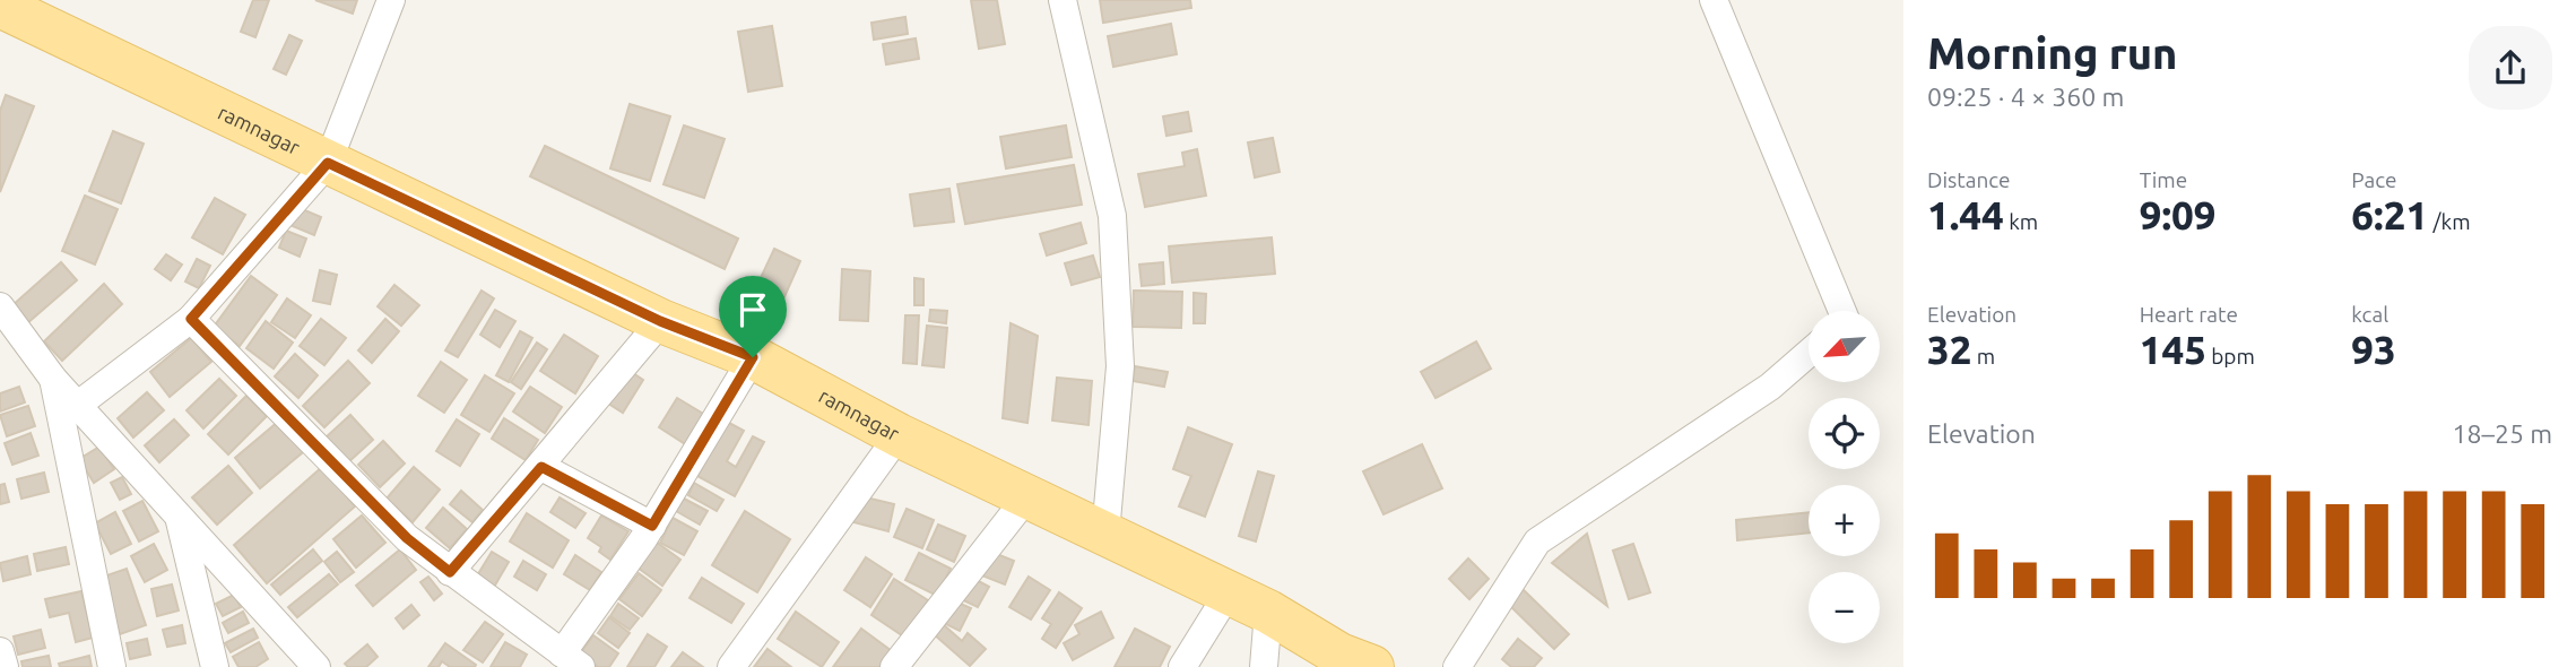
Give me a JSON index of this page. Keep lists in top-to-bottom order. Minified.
{"streets":{"main road":["ramnagar"]},"north":"bottom left","page":{"heading":["Morning run","09:25 · 4 × 360 m"],"stats":[["Distance","1.44 km"],["Time","9:09"],["Pace","6:21 /km"],["Elevation","32 m"],["Heart rate","145 bpm"],["kcal","93"]],"map_buttons":["+","−"],"chart":["Elevation","18–25 m"]}}
